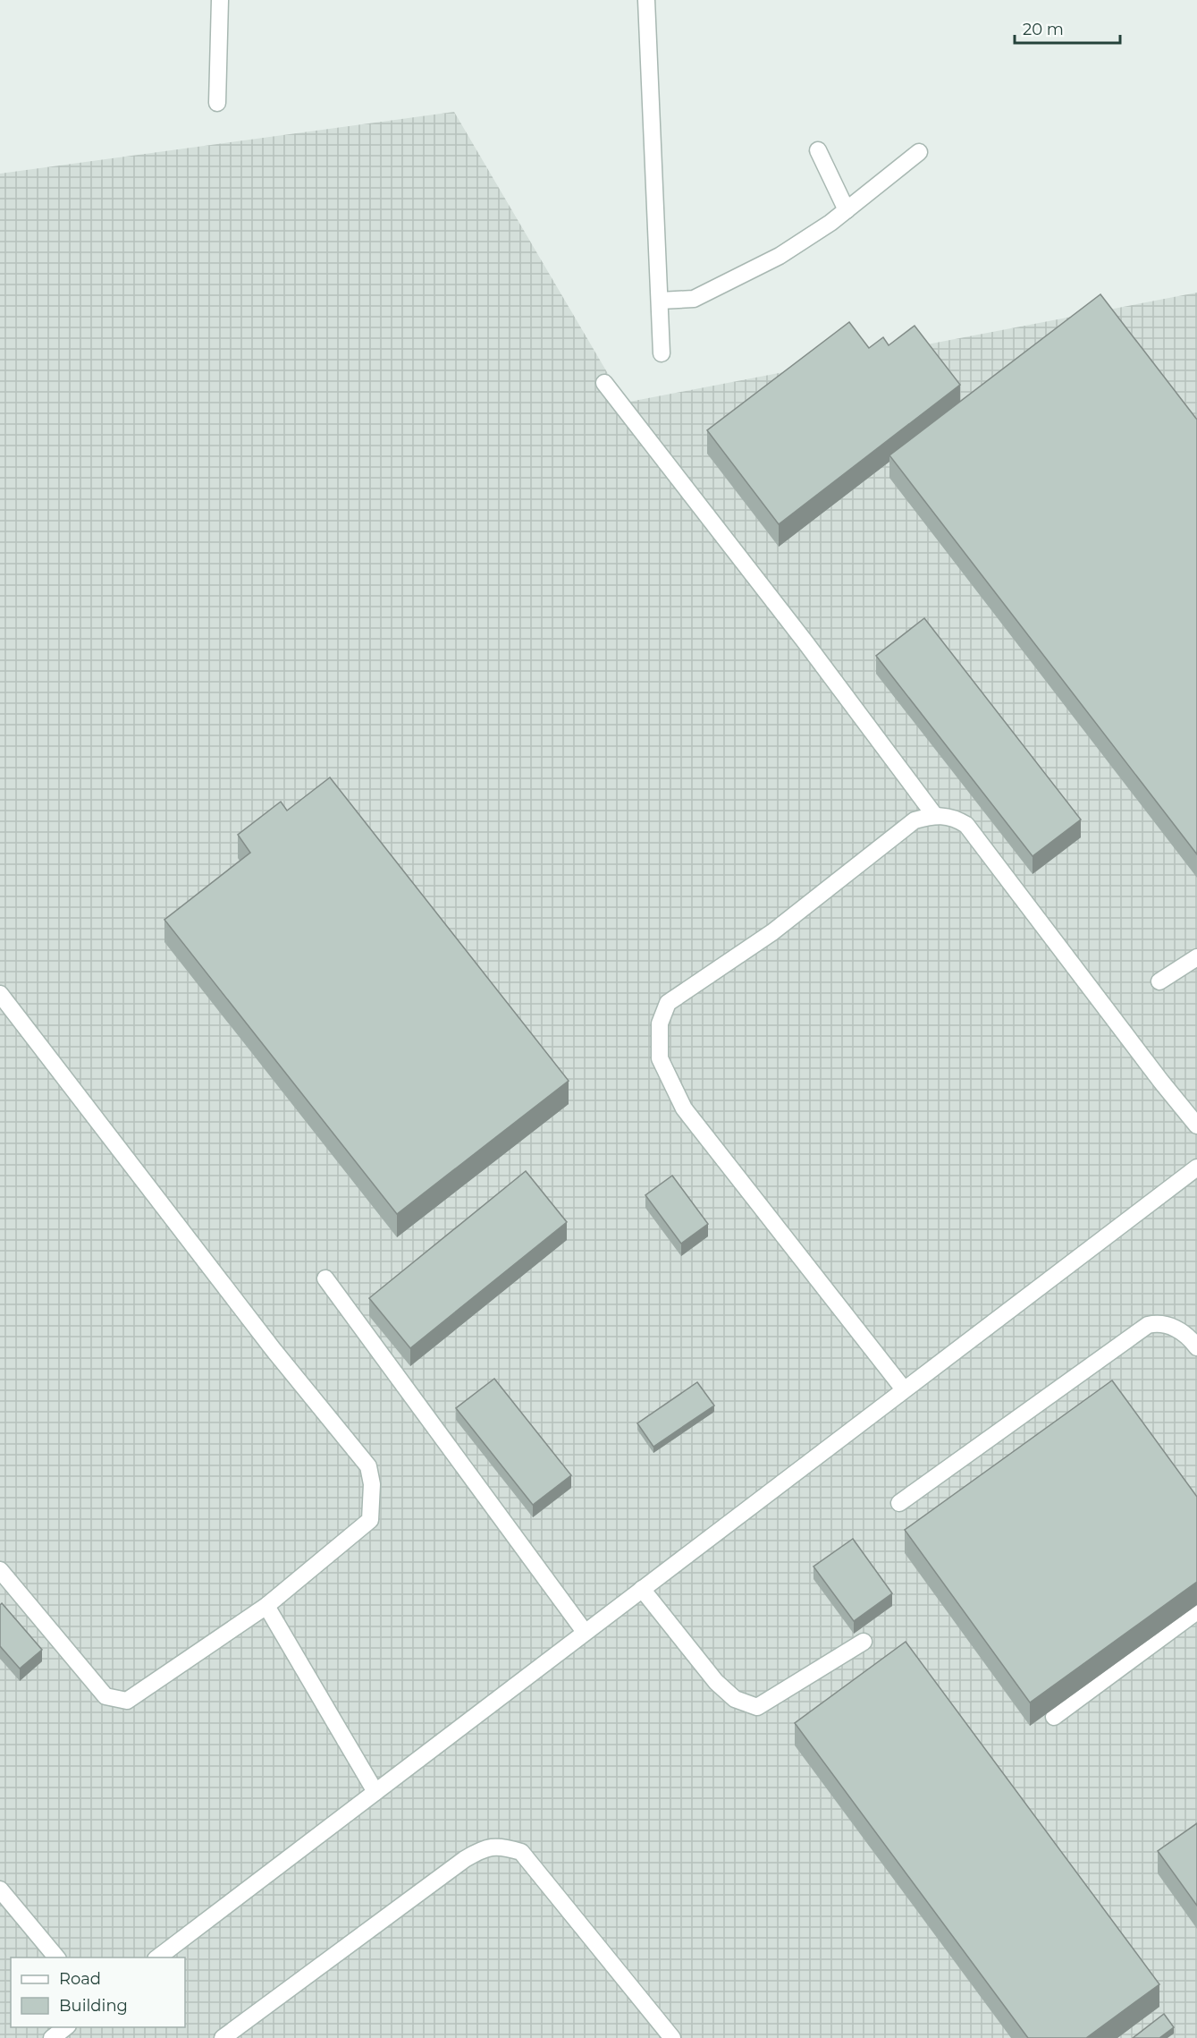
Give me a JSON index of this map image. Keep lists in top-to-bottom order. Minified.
{"legend":["Road","Building"],"scale_bar":"20 m"}
